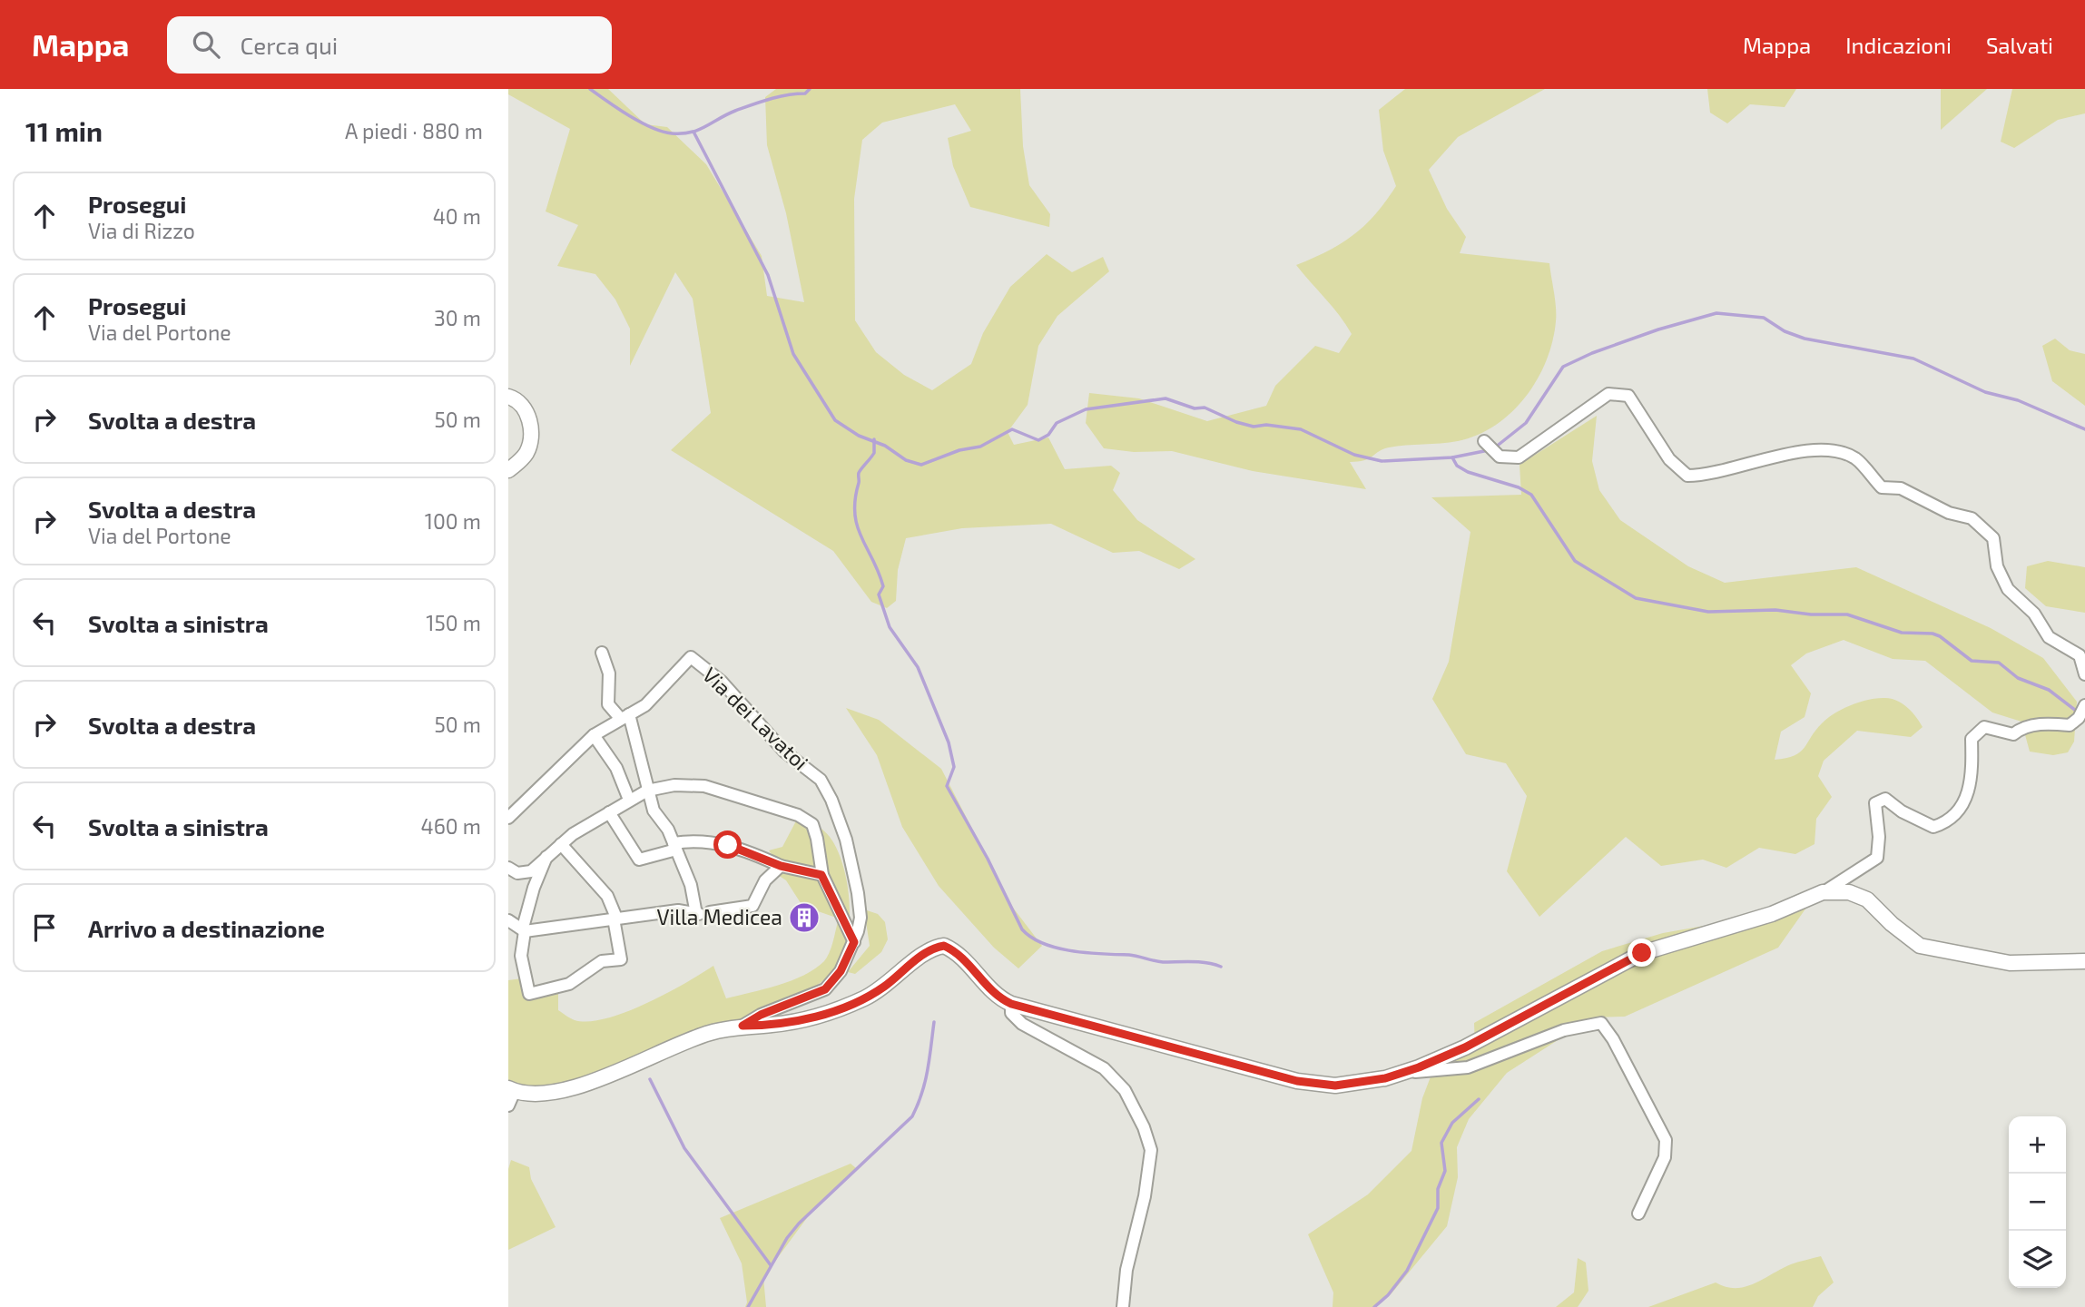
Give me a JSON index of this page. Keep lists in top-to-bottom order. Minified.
{"streets":{"street":["Via dei Lavatoi"]},"places":{"building":["Villa Medicea"]},"page":{"header":"Mappa","search":"Cerca qui","nav":["Mappa","Indicazioni","Salvati"],"heading":["11 min","A piedi · 880 m"],"list":[["Prosegui","Via di Rizzo","40 m"],["Prosegui","Via del Portone","30 m"],["Svolta a destra","50 m"],["Svolta a destra","Via del Portone","100 m"],["Svolta a sinistra","150 m"],["Svolta a destra","50 m"],["Svolta a sinistra","460 m"],"Arrivo a destinazione"],"map_buttons":["+","−"]}}
